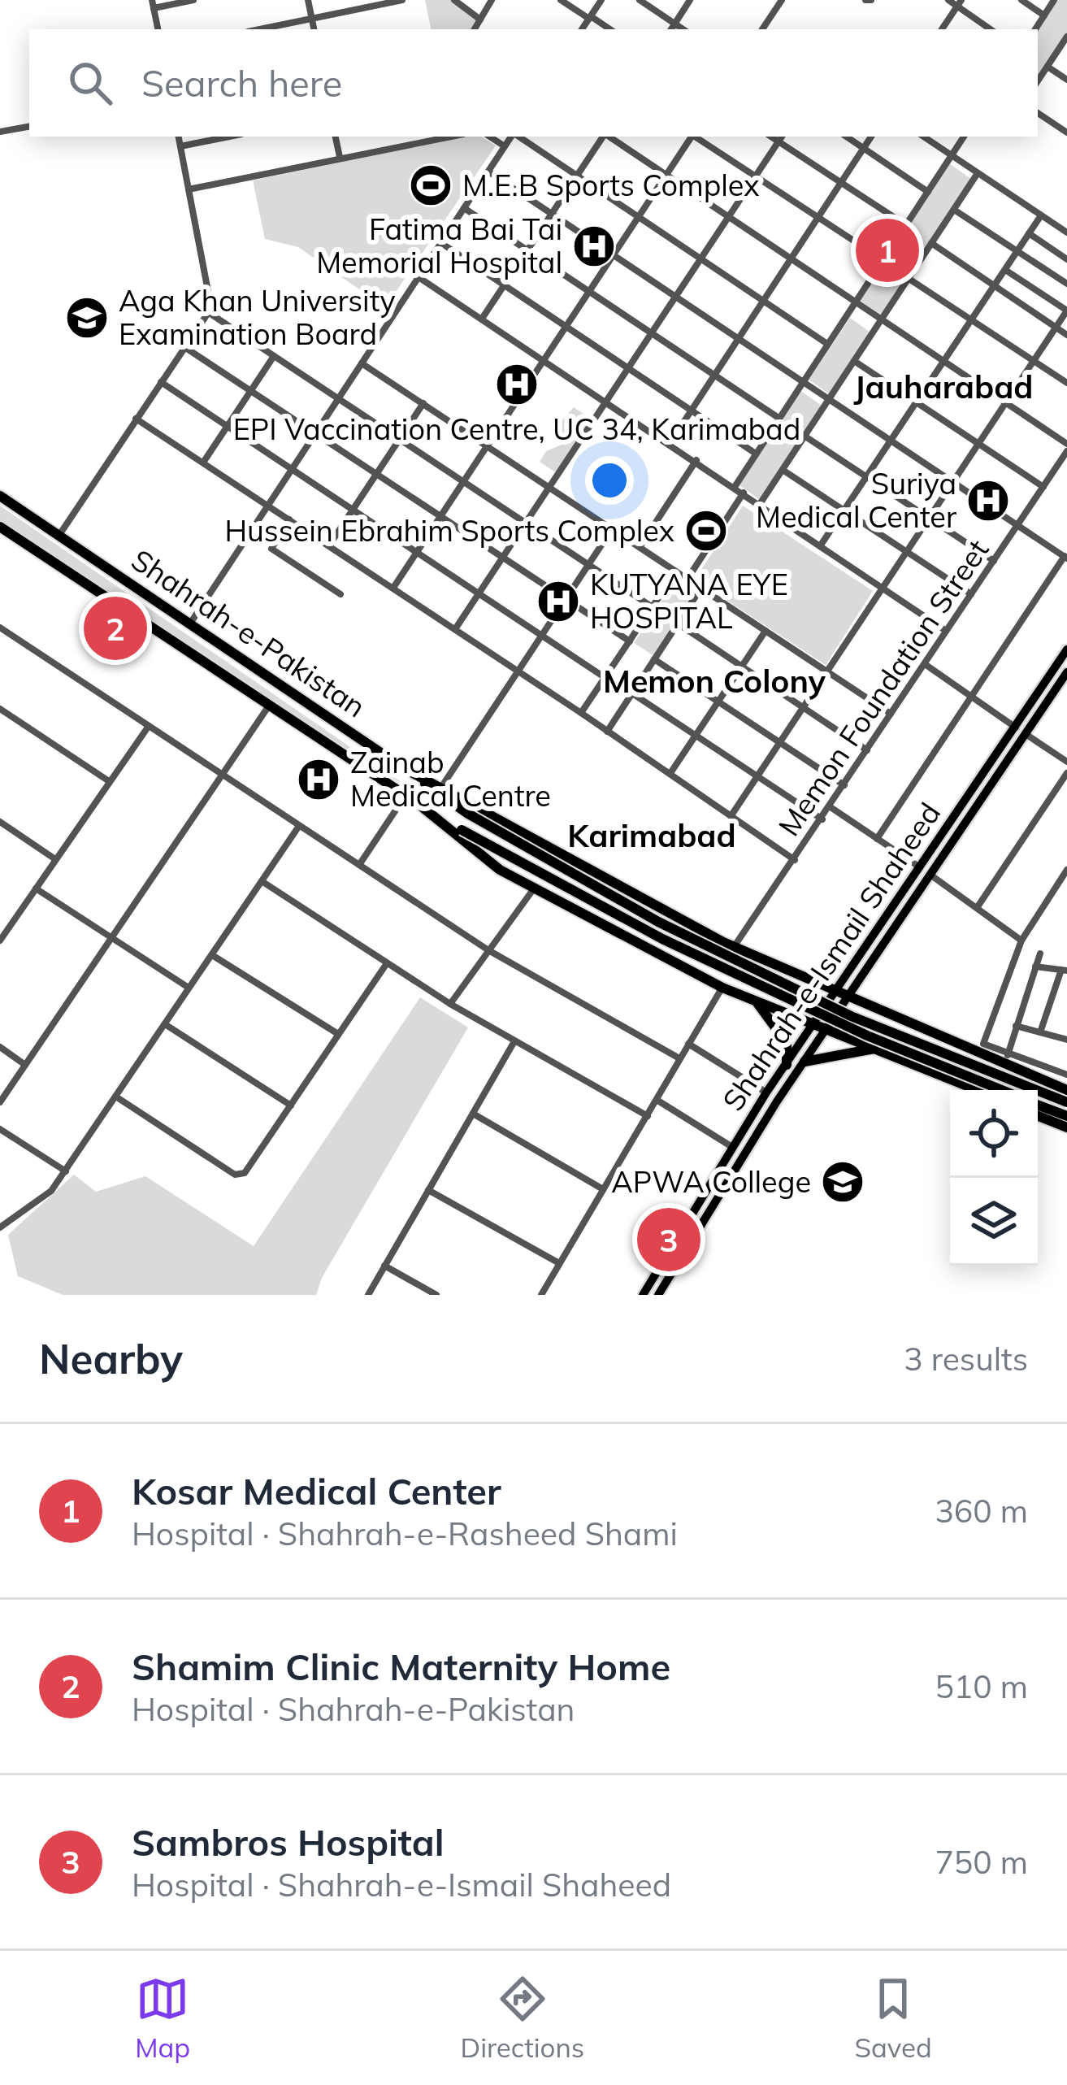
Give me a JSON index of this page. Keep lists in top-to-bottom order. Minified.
{"streets":{"highway":["Shahrah-e-Pakistan"],"main road":["Shahrah-e-Ismail Shaheed"],"street":["Memon Foundation Street"]},"districts":["Jauharabad","Memon Colony","Karimabad"],"places":{"sports":["M.E.B Sports Complex","Hussein Ebrahim Sports Complex"],"hospital":["Fatima Bai Tai Memorial Hospital","EPI Vaccination Centre, UC 34, Karimabad","Suriya Medical Center","KUTYANA EYE HOSPITAL","Zainab Medical Centre"],"school or university":["Aga Khan University Examination Board","APWA College"]},"page":{"search":"Search here","pins":["1","2","3"],"heading":["Nearby","3 results"],"list":[{"mark":"1","name":"Kosar Medical Center","note":"Hospital · Shahrah-e-Rasheed Shami","value":"360 m"},{"mark":"2","name":"Shamim Clinic Maternity Home","note":"Hospital · Shahrah-e-Pakistan","value":"510 m"},{"mark":"3","name":"Sambros Hospital","note":"Hospital · Shahrah-e-Ismail Shaheed","value":"750 m"}],"nav":["Map","Directions","Saved"]}}
